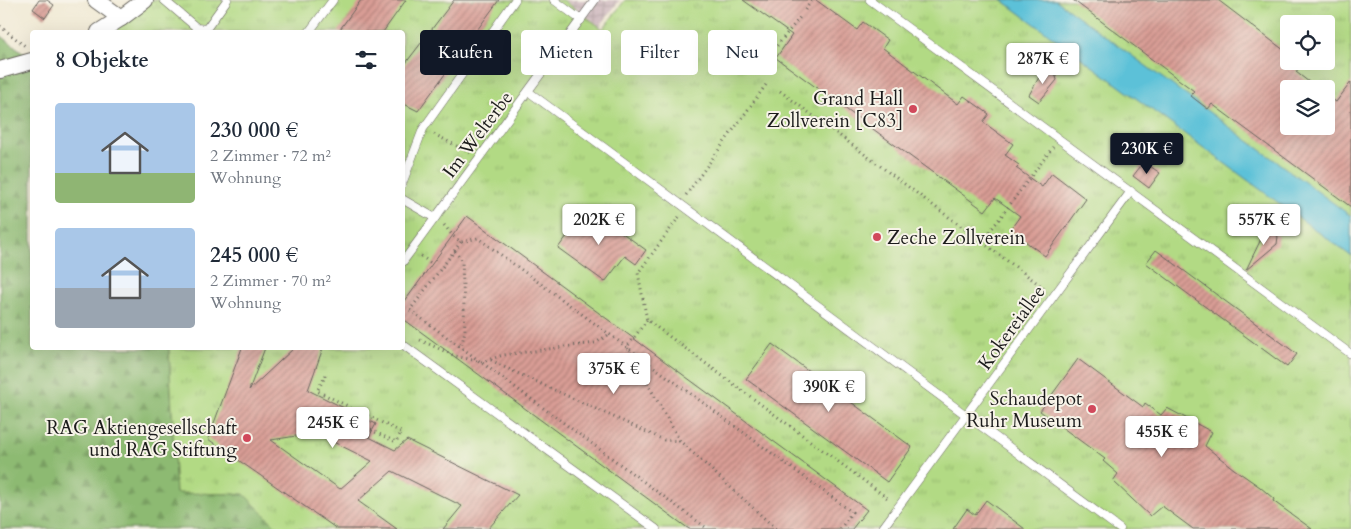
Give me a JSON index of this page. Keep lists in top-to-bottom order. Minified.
{"streets":{"lane":["Im Welterbe","Kokereiallee"]},"places":["Grand Hall Zollverein [C83]","Zeche Zollverein","Schaudepot Ruhr Museum","RAG Aktiengesellschaft und RAG Stiftung"],"page":{"chip":["Kaufen","Mieten","Filter","Neu"],"heading":"8 Objekte","price":["287K €","230K €","202K €","557K €","375K €","390K €","245K €","455K €"],"list":[{"name":"230 000 €","note":"2 Zimmer · 72 m² · Wohnung"},{"name":"245 000 €","note":"2 Zimmer · 70 m² · Wohnung"}]}}
